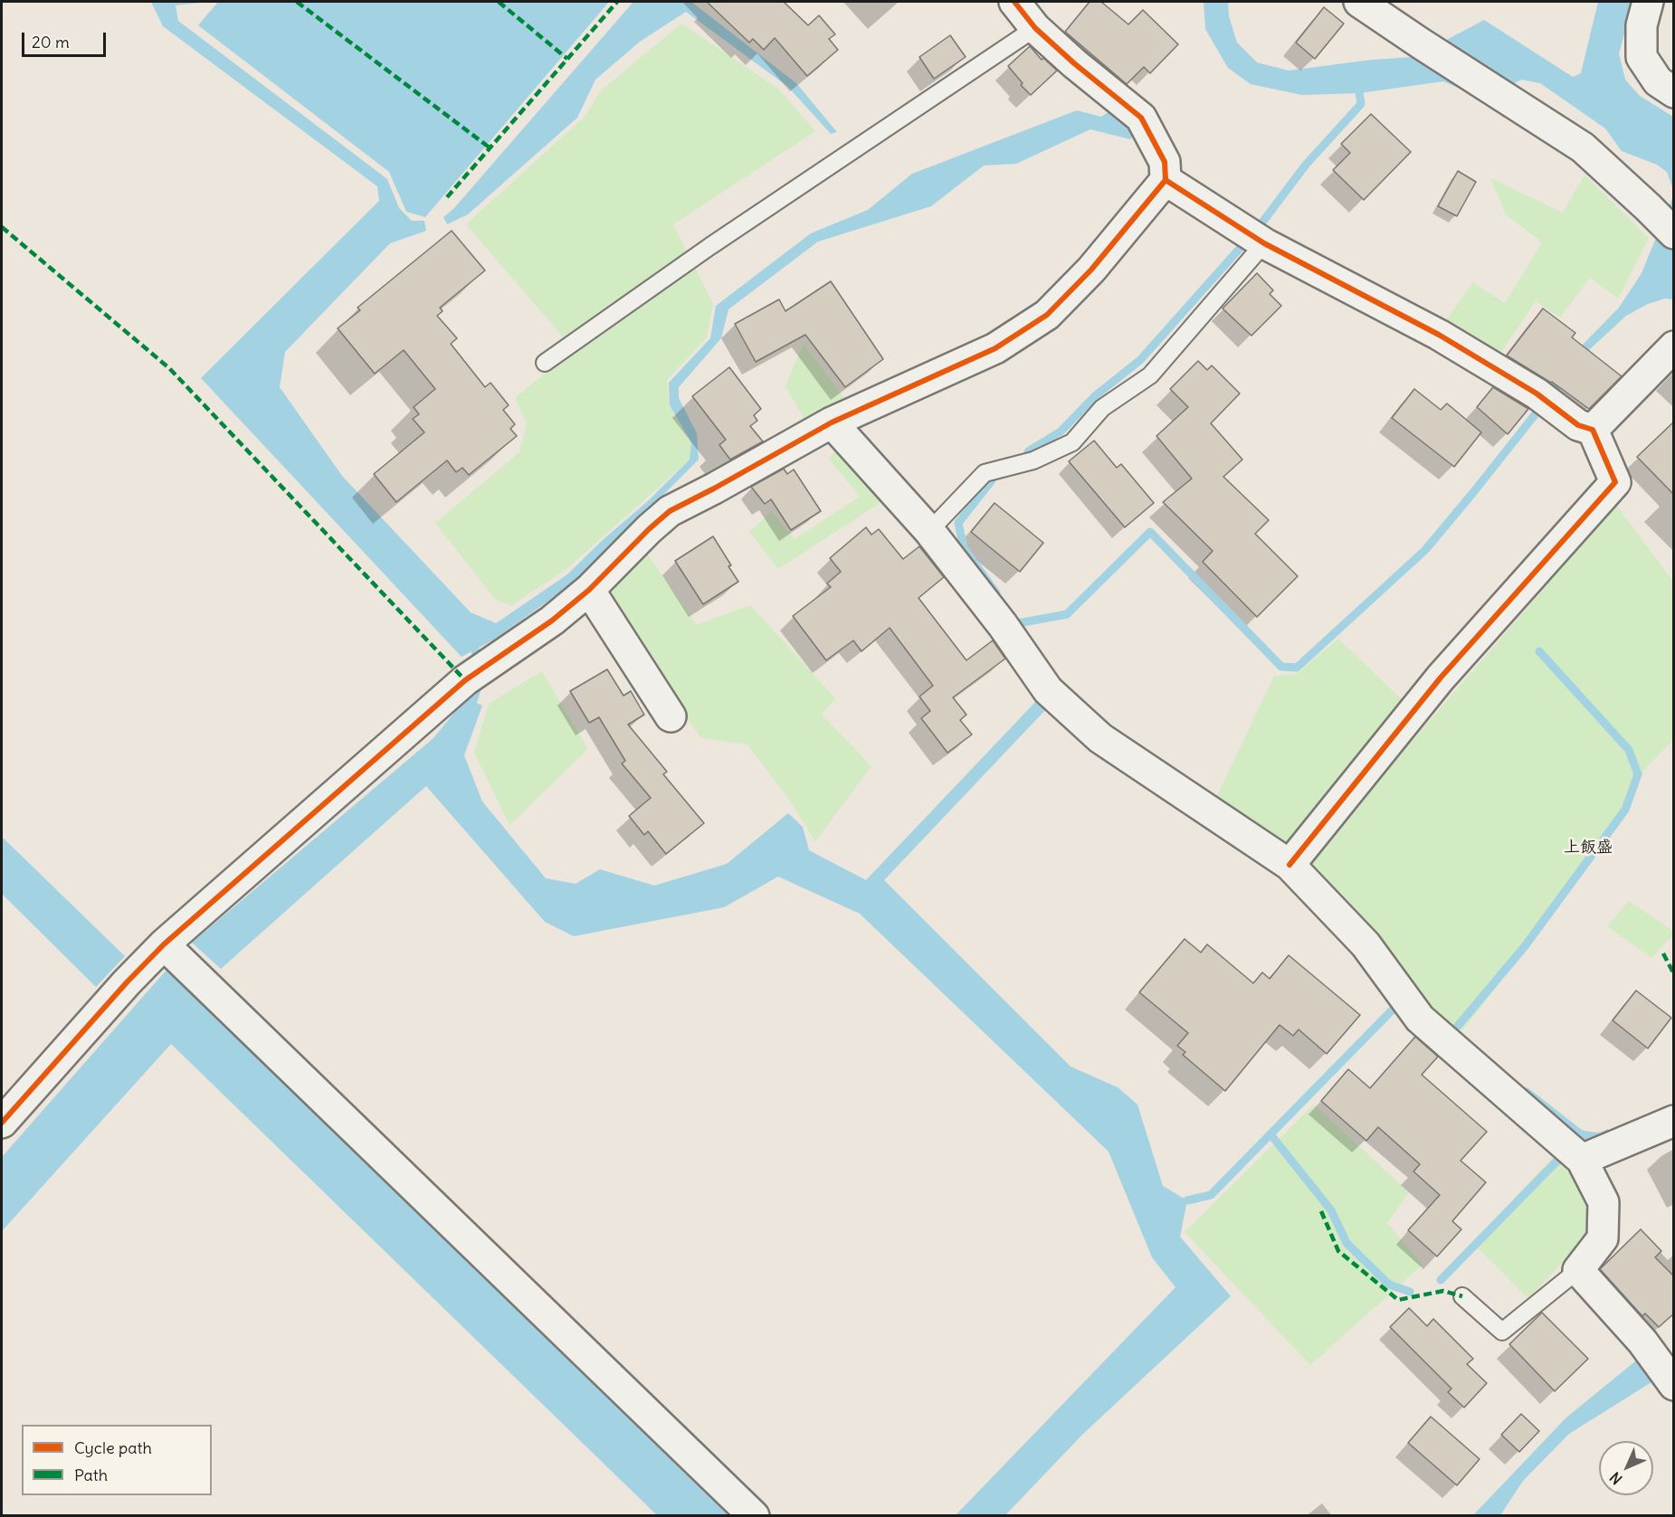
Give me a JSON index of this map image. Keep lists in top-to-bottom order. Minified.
{"districts":["上飯盛"],"legend":["Cycle path","Path"],"scale_bar":"20 m","north":"bottom left"}
